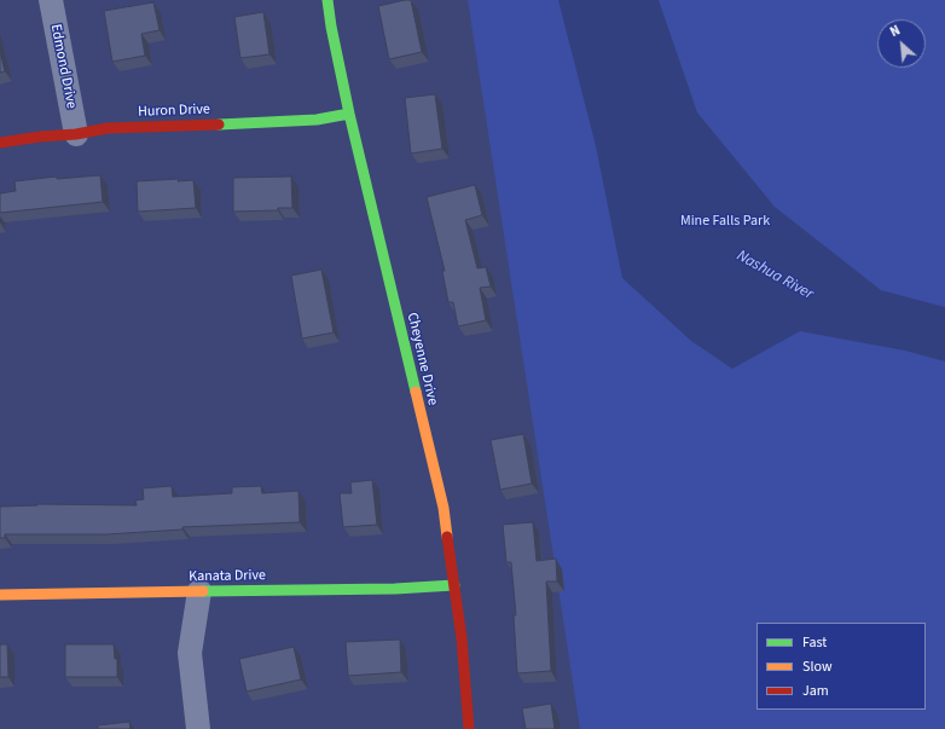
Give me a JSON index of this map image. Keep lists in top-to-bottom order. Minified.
{"streets":{"street":["Edmond Drive","Huron Drive","Cheyenne Drive","Kanata Drive"]},"crossings":[["Edmond Drive","Huron Drive"],["Huron Drive","Cheyenne Drive"],["Cheyenne Drive","Kanata Drive"]],"water":["Nashua River"],"parks":["Mine Falls Park"],"legend":["Fast","Slow","Jam"],"north":"top left"}
